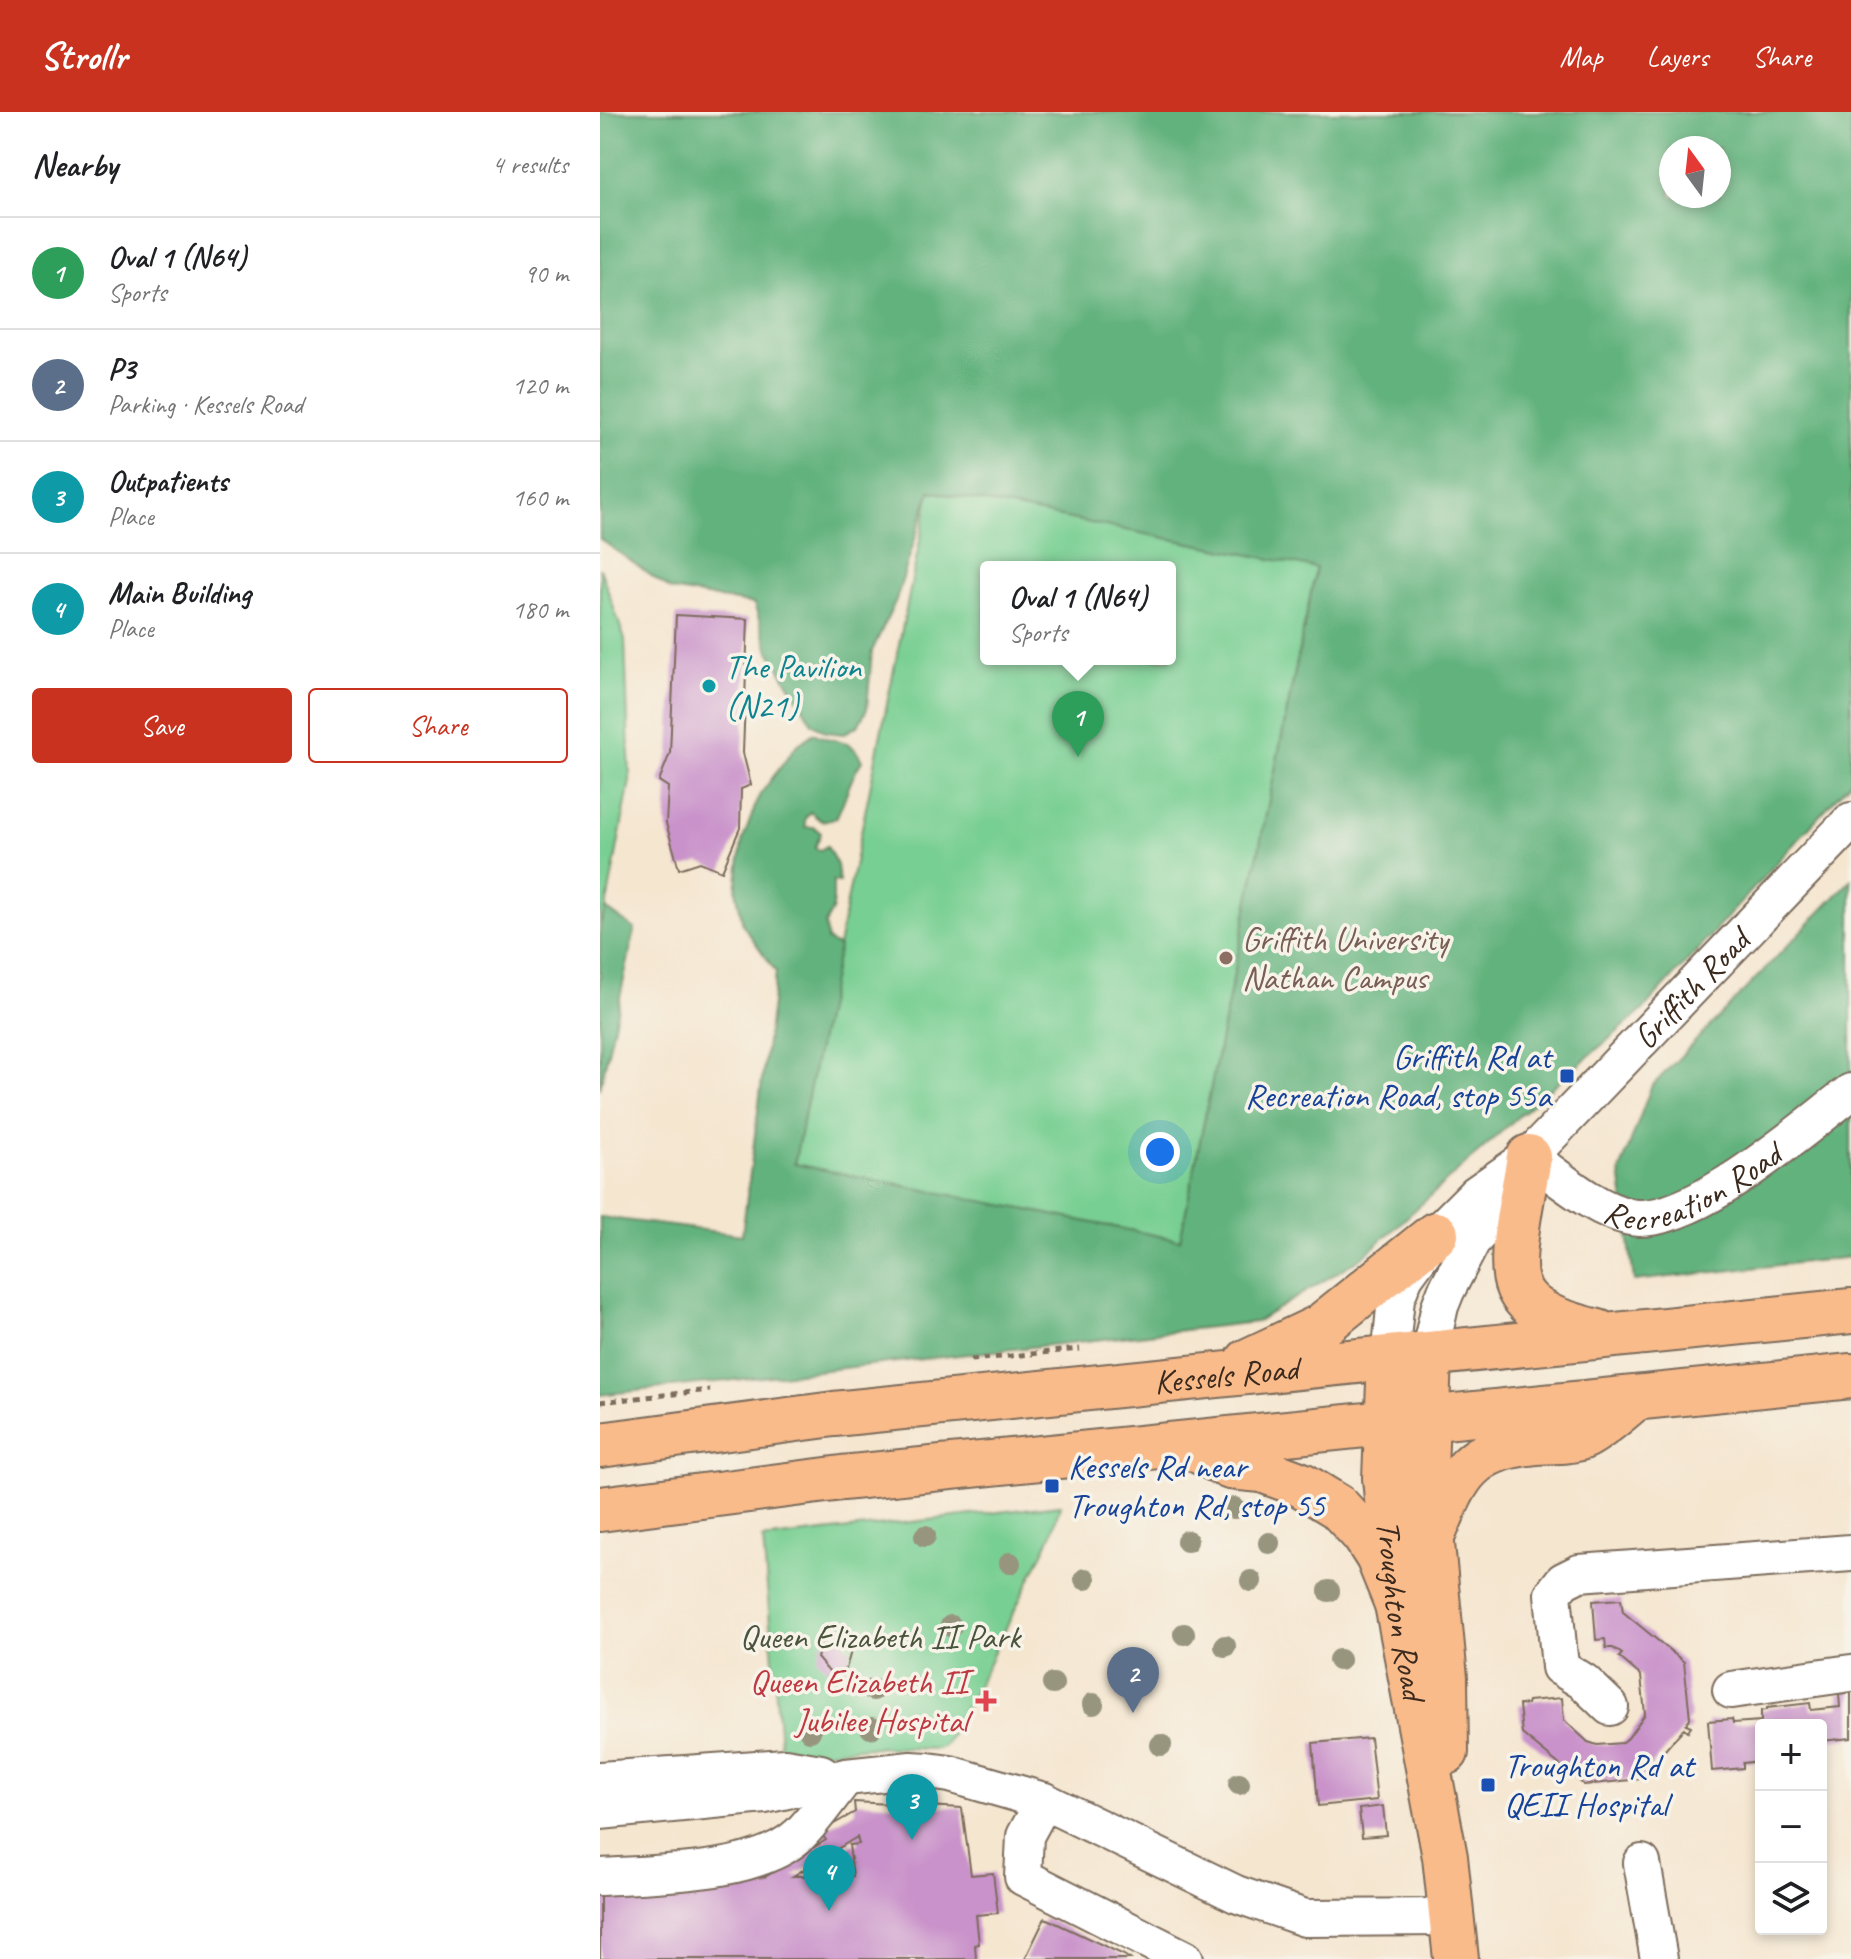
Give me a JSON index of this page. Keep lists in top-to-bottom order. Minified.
{"streets":{"main road":["Kessels Road","Troughton Road"],"street":["Griffith Road","Recreation Road"]},"crossings":[["Griffith Road","Recreation Road"],["Griffith Road","Kessels Road"],["Griffith Road","Troughton Road"],["Kessels Road","Troughton Road"]],"parks":["Queen Elizabeth II Park"],"places":{"other":["The Pavilion (N21)","Griffith University Nathan Campus"],"transit":["Griffith Rd at Recreation Road, stop 55a","Kessels Rd near Troughton Rd, stop 55","Troughton Rd at QEII Hospital"],"health":["Queen Elizabeth II Jubilee Hospital"]},"north":"top","page":{"header":"Strollr","nav":["Map","Layers","Share"],"heading":["Nearby","4 results"],"list":[{"mark":"1","name":"Oval 1 (N64)","note":"Sports","value":"90 m"},{"mark":"2","name":"P3","note":"Parking · Kessels Road","value":"120 m"},{"mark":"3","name":"Outpatients","note":"Place","value":"160 m"},{"mark":"4","name":"Main Building","note":"Place","value":"180 m"}],"popup":["Oval 1 (N64)","Sports"],"buttons":["Save","Share"],"pins":["1","2","3","4"],"map_buttons":["+","−"]}}
